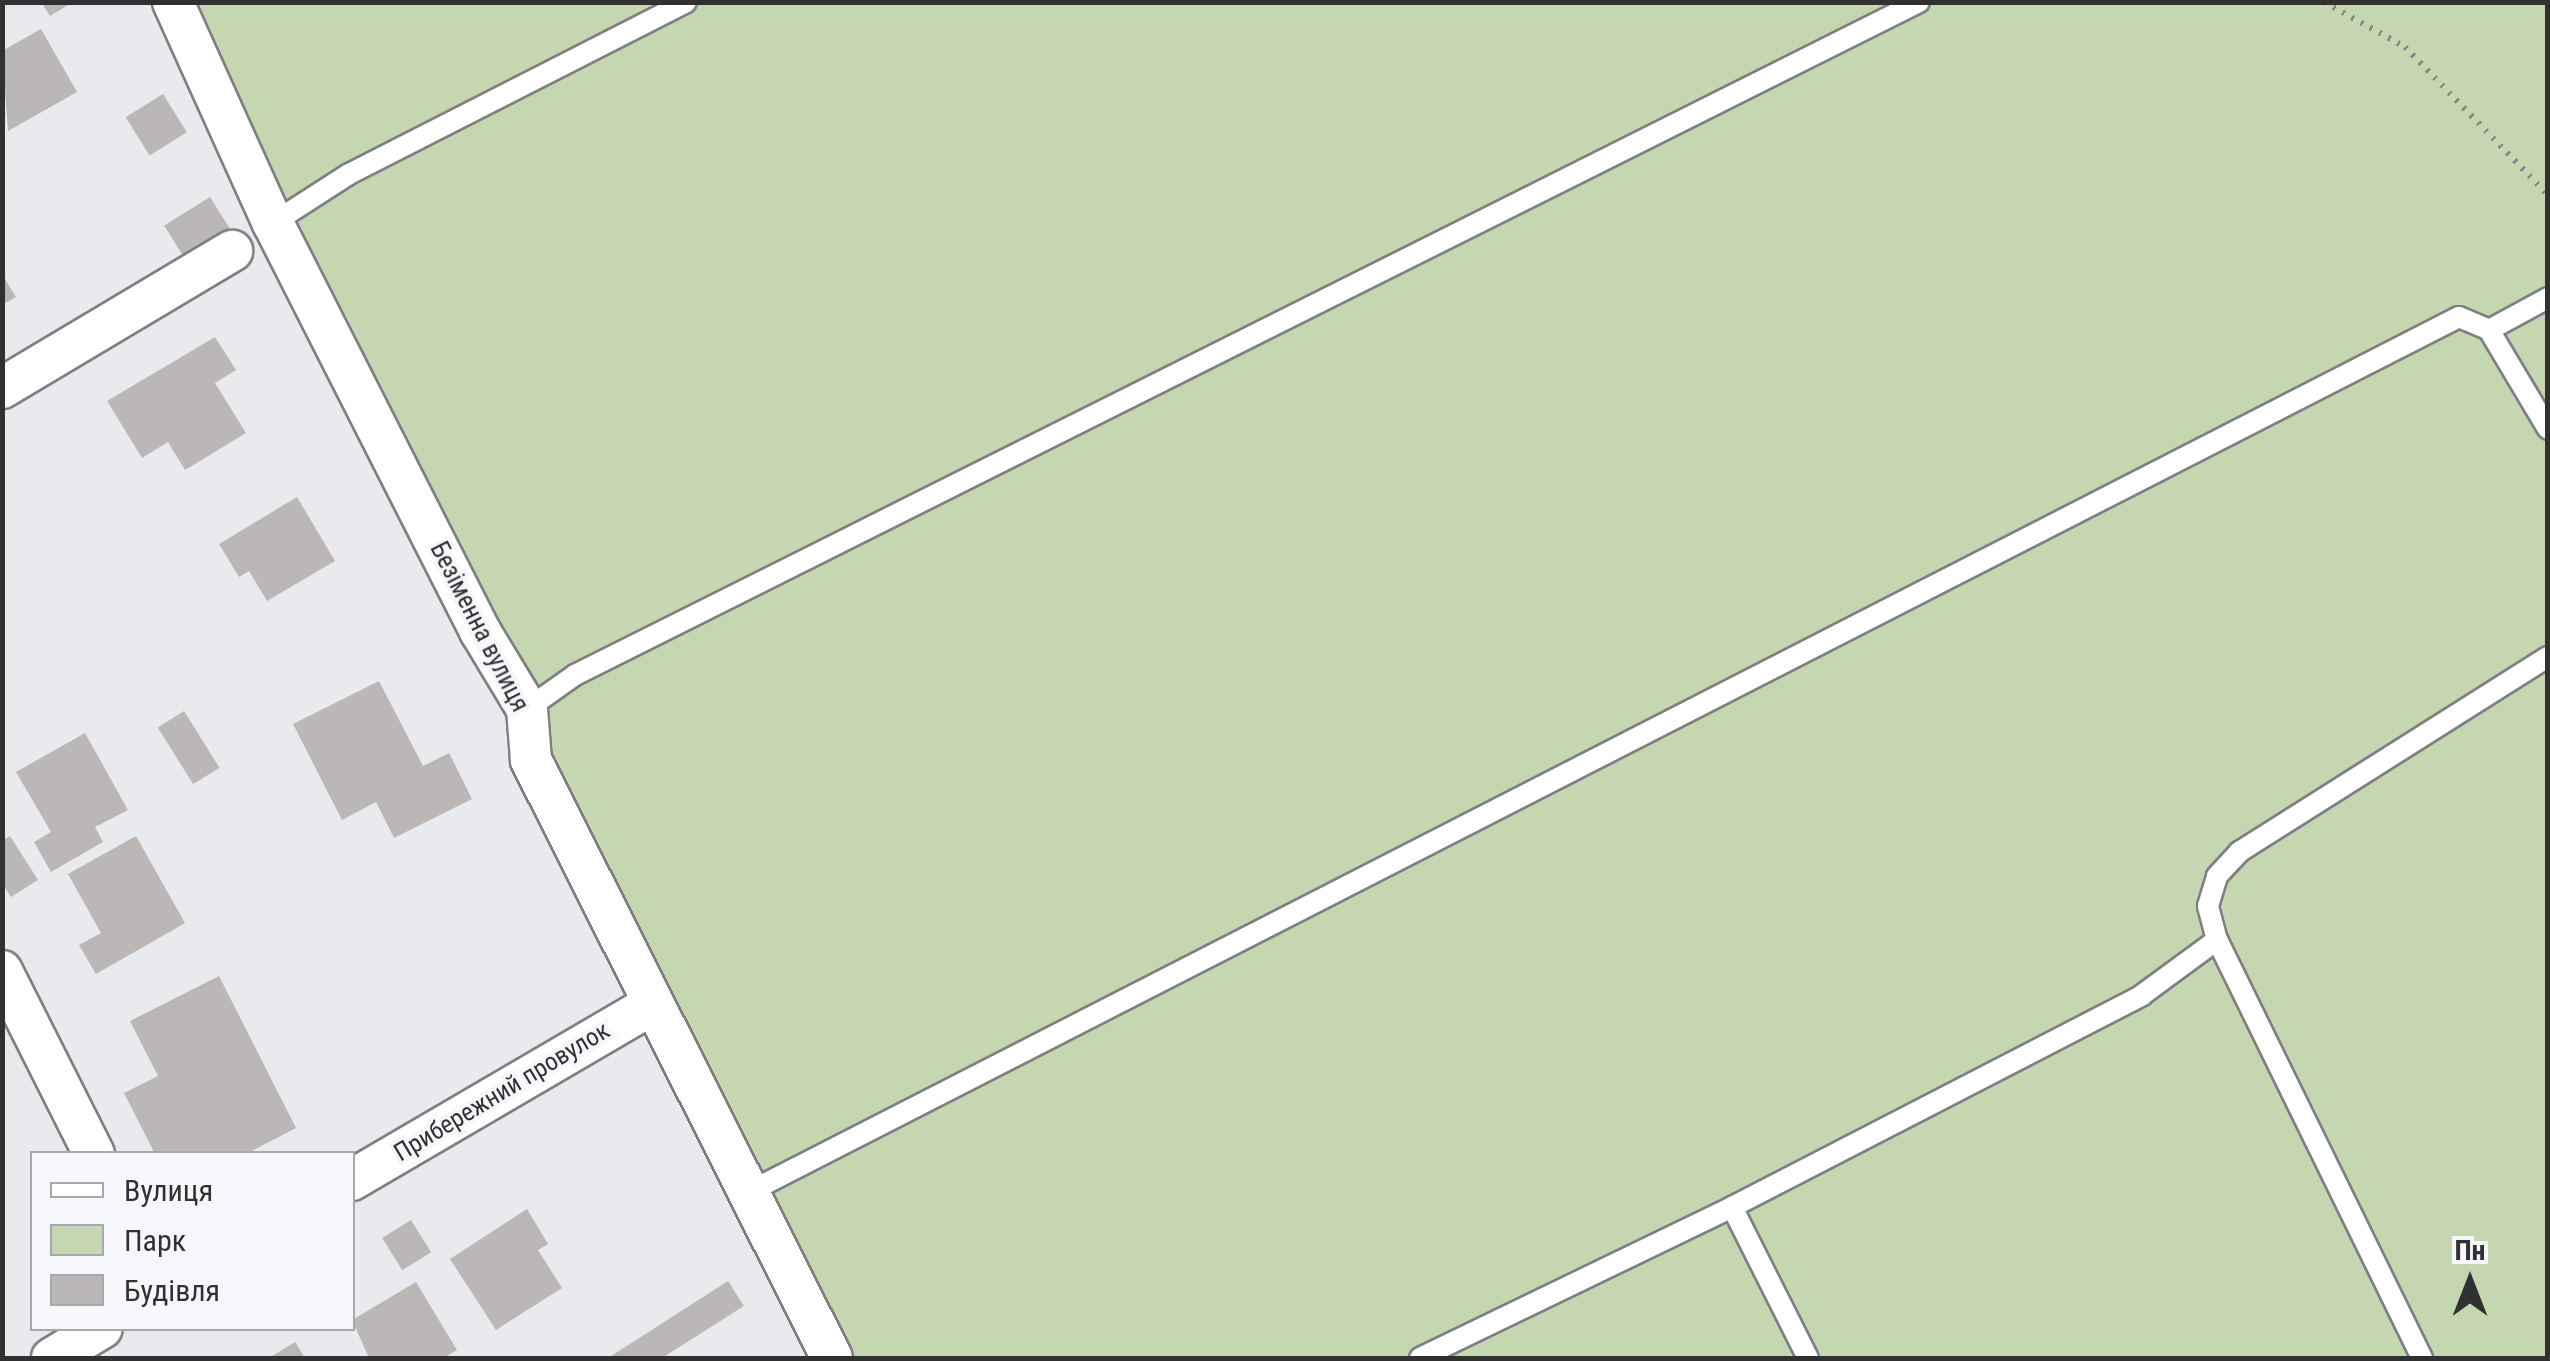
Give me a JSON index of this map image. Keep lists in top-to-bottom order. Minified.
{"streets":{"street":["Безіменна вулиця","Прибережний провулок"]},"crossings":[["Безіменна вулиця","Прибережний провулок"]],"legend":["Вулиця","Парк","Будівля"],"north":"top"}
